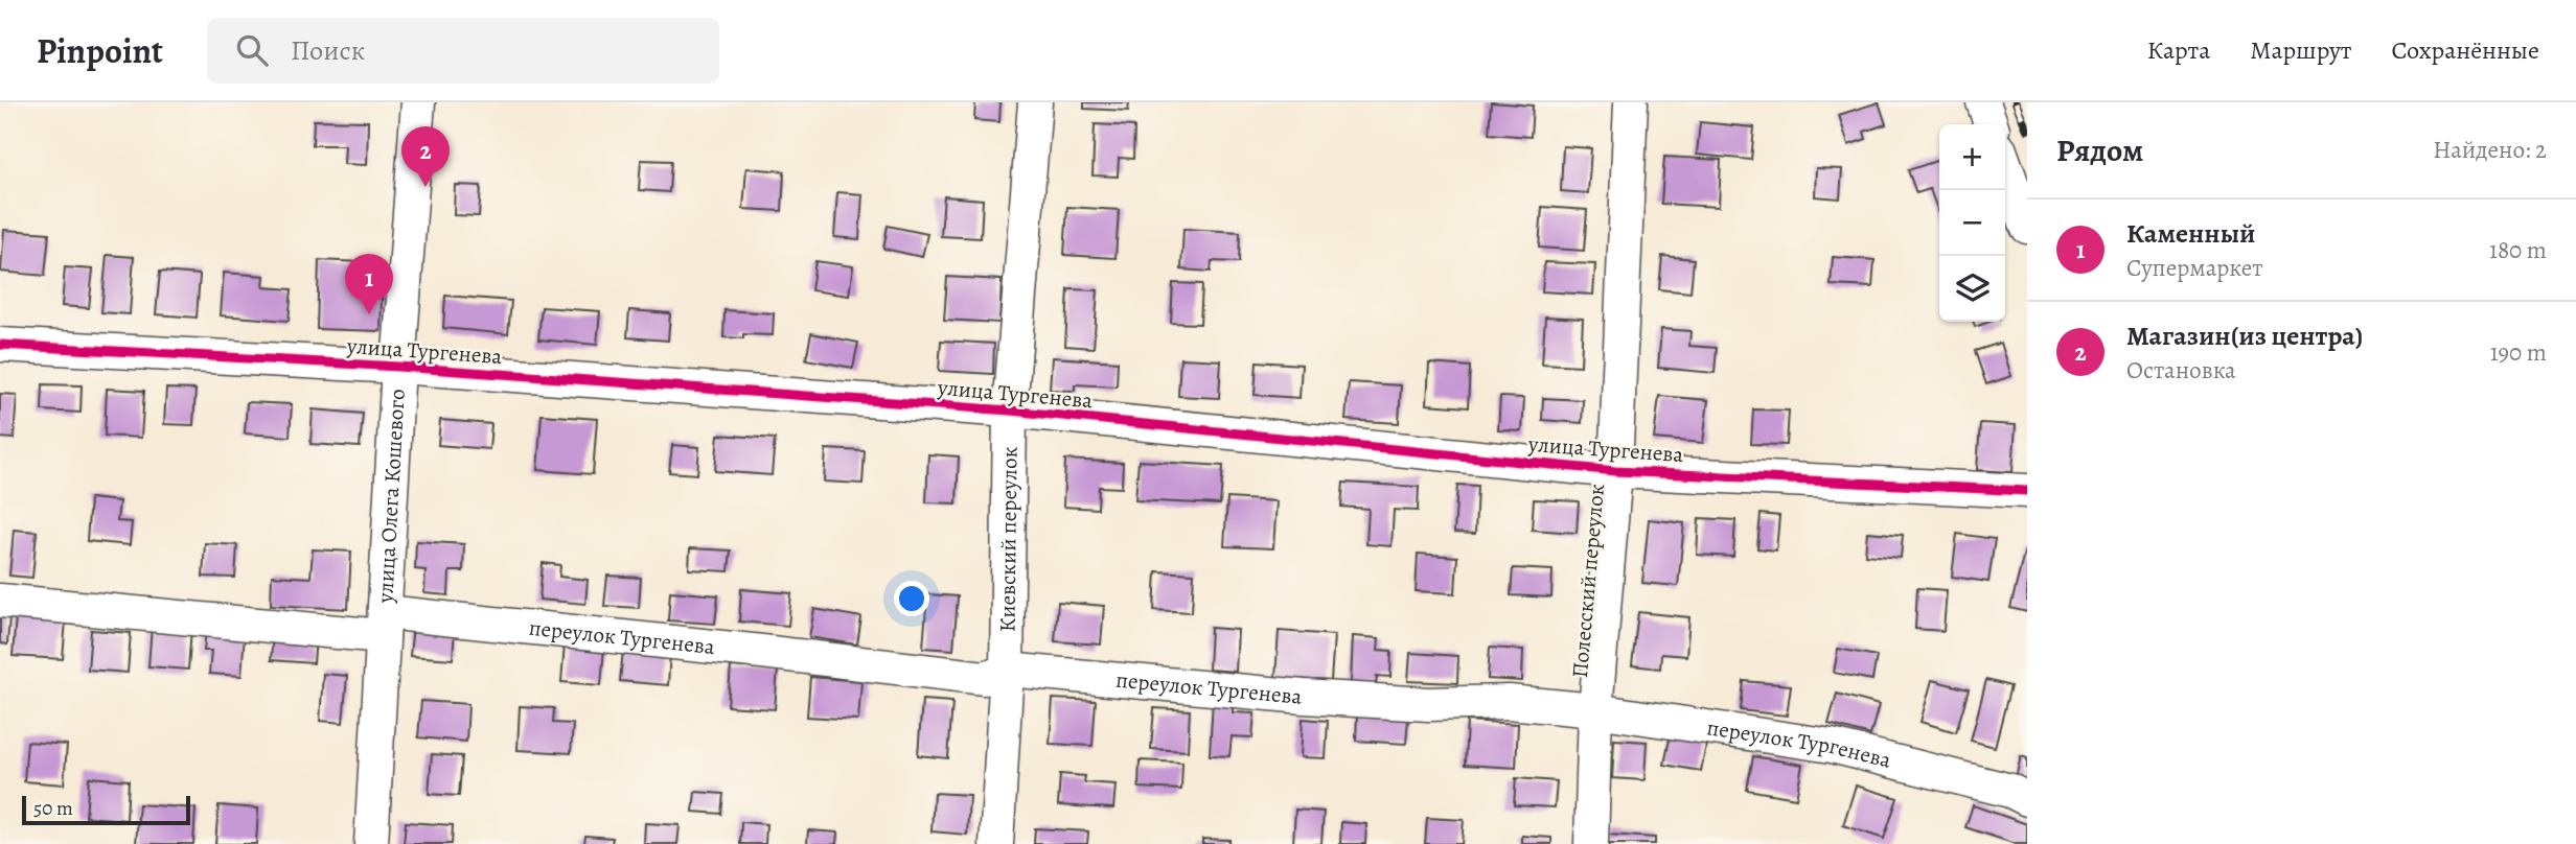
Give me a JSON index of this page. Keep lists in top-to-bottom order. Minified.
{"streets":{"street":["улица Тургенева","улица Олега Кошевого","Киевский переулок","Полесский переулок","переулок Тургенева"]},"crossings":[["улица Тургенева","улица Олега Кошевого"],["улица Тургенева","Киевский переулок"],["улица Тургенева","Полесский переулок"],["улица Олега Кошевого","переулок Тургенева"],["Киевский переулок","переулок Тургенева"],["Полесский переулок","переулок Тургенева"]],"scale_bar":"50 m","page":{"header":"Pinpoint","search":"Поиск","nav":["Карта","Маршрут","Сохранённые"],"heading":["Рядом","Найдено: 2"],"map_buttons":["+","−"],"pins":["2","1"],"list":[{"mark":"1","name":"Каменный","note":"Супермаркет","value":"180 m"},{"mark":"2","name":"Магазин(из центра)","note":"Остановка","value":"190 m"}],"scale":"50 m"}}
